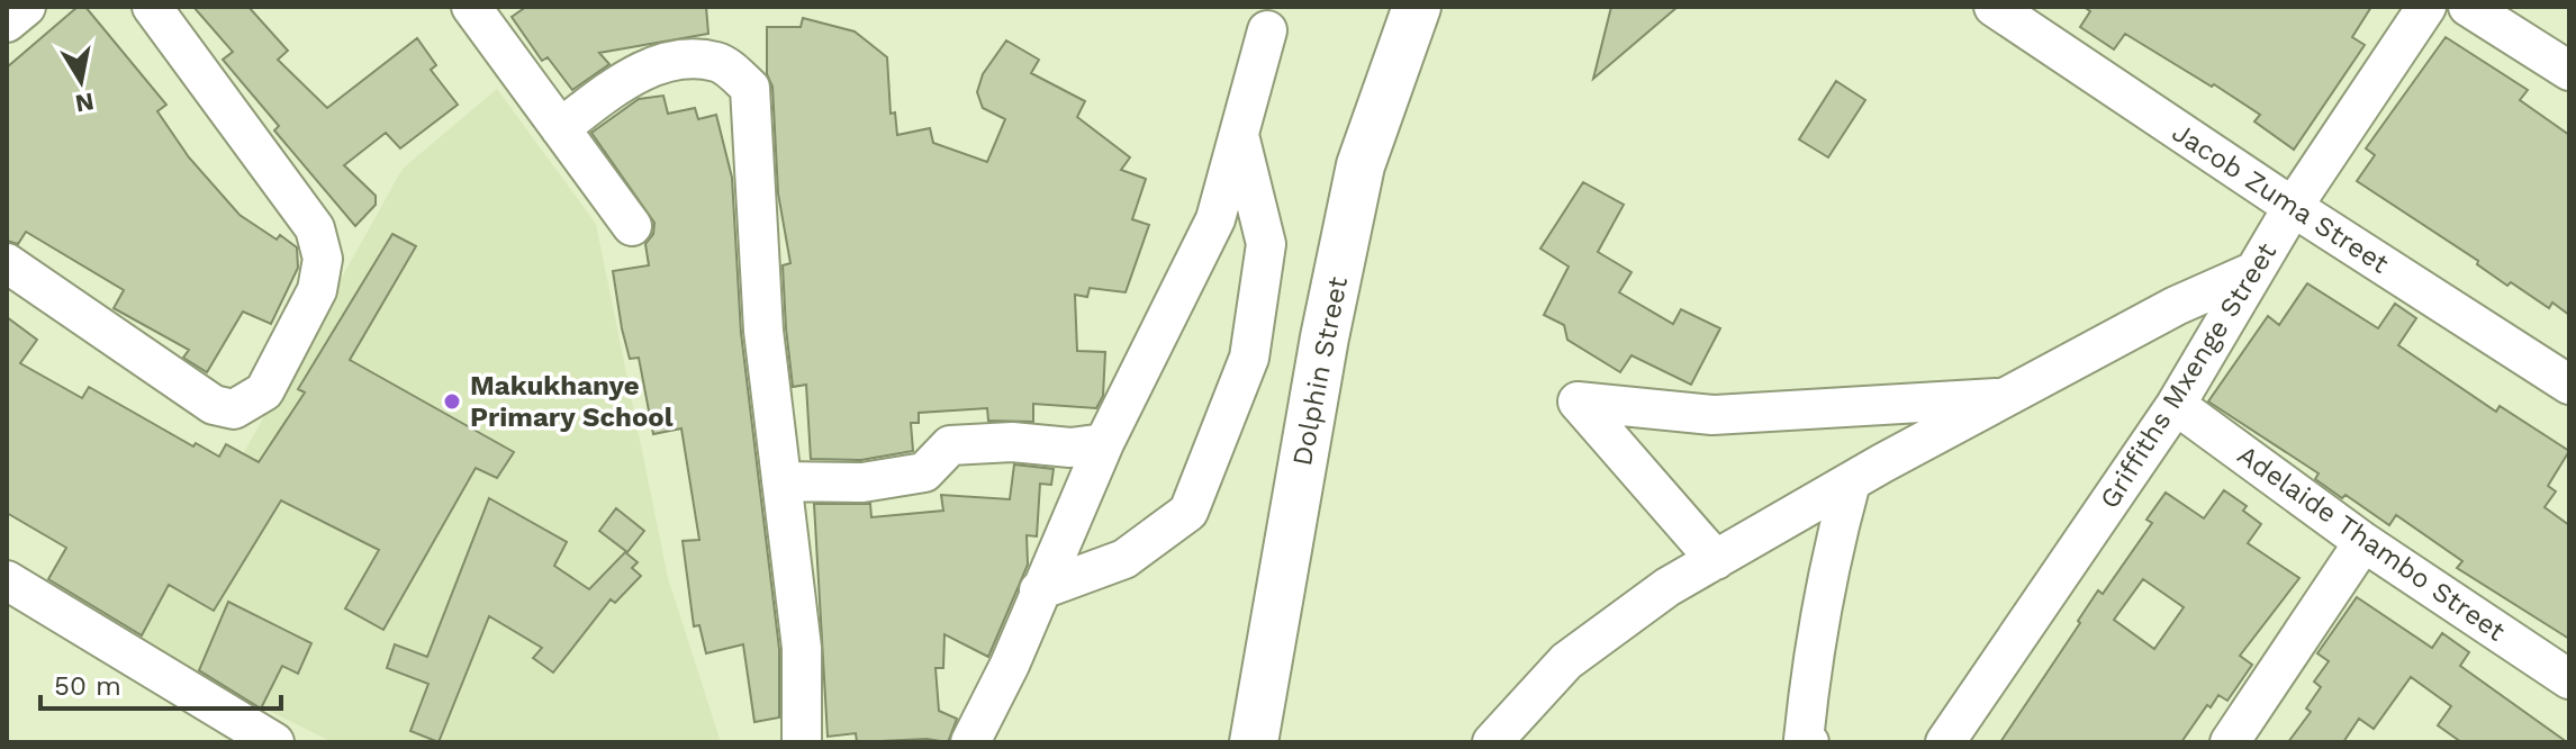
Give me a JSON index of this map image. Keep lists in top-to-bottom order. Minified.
{"streets":{"street":["Jacob Zuma Street","Dolphin Street","Griffiths Mxenge Street","Adelaide Thambo Street"]},"crossings":[["Jacob Zuma Street","Griffiths Mxenge Street"],["Griffiths Mxenge Street","Adelaide Thambo Street"]],"places":["Makukhanye Primary School"],"scale_bar":"50 m","north":"bottom"}
